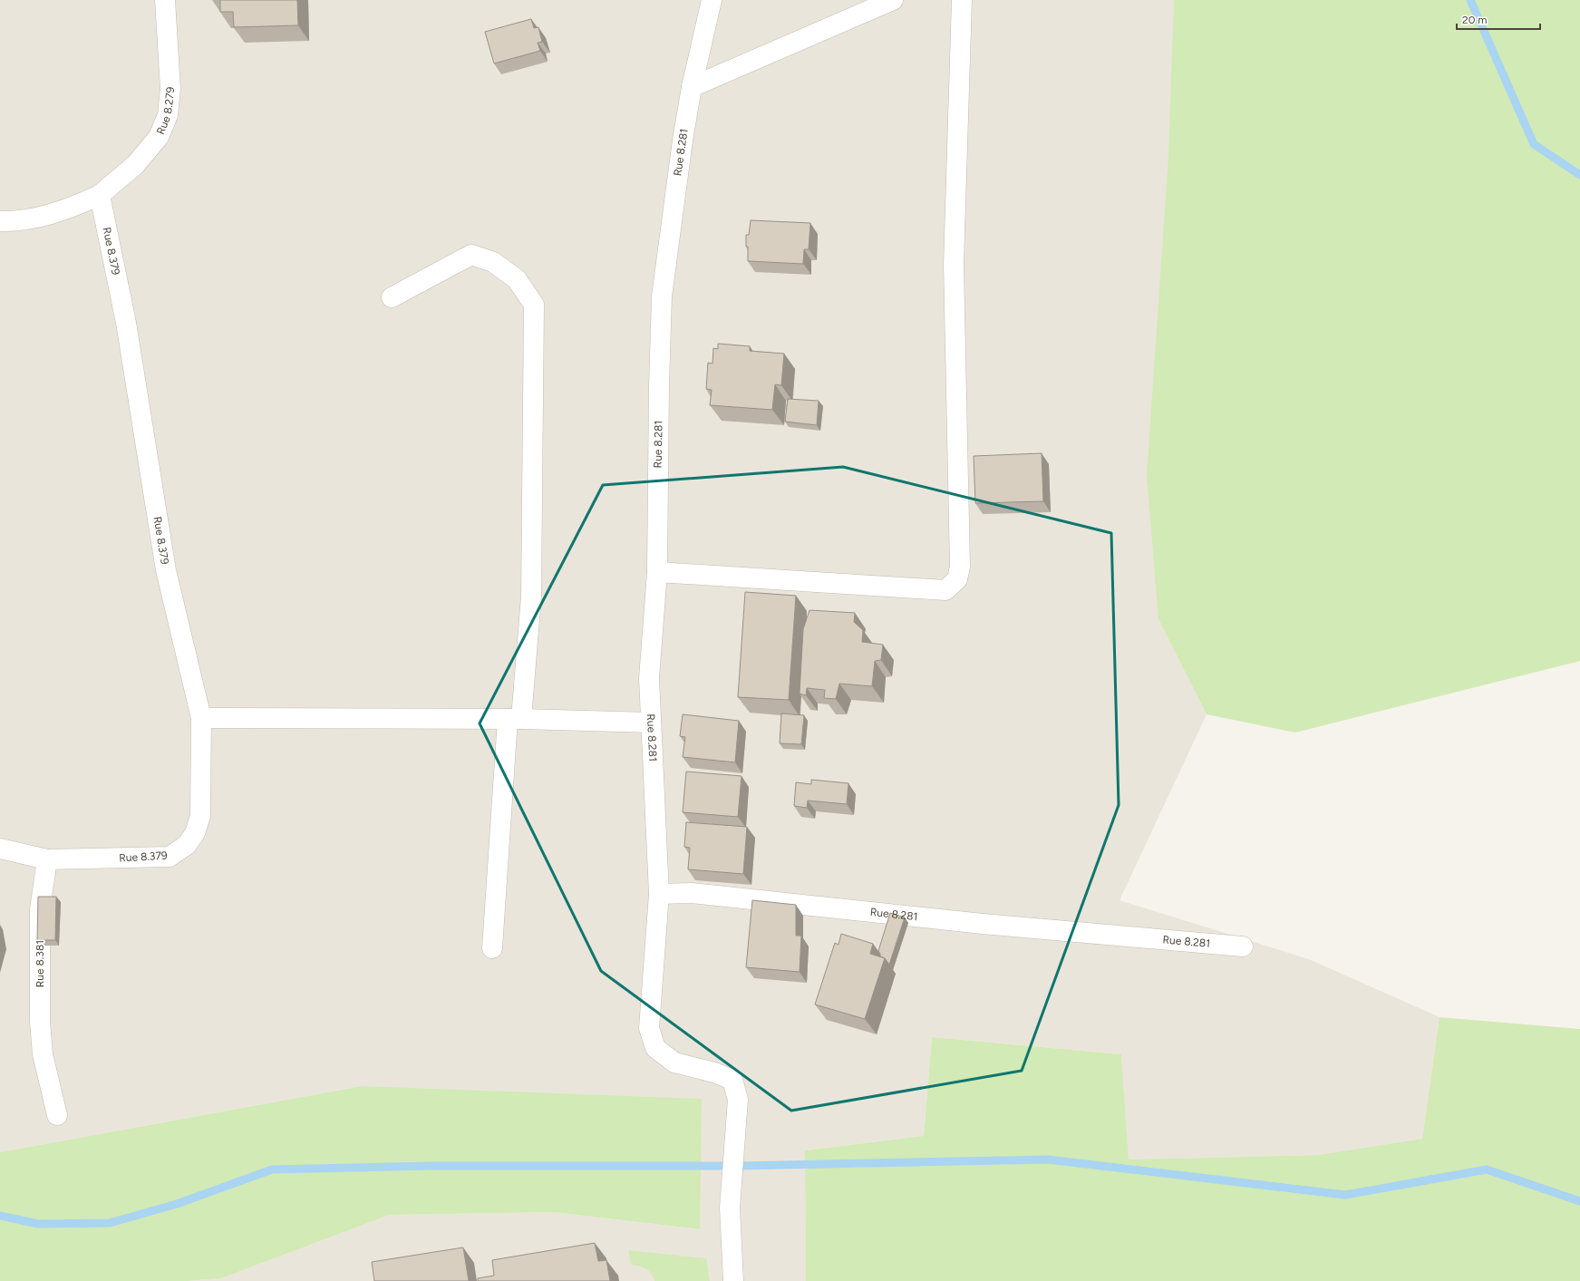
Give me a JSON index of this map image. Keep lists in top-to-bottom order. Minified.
{"streets":{"street":["Rue 8.279","Rue 8.281","Rue 8.379","Rue 8.381"]},"crossings":[["Rue 8.279","Rue 8.379"],["Rue 8.379","Rue 8.381"]],"scale_bar":"20 m"}
